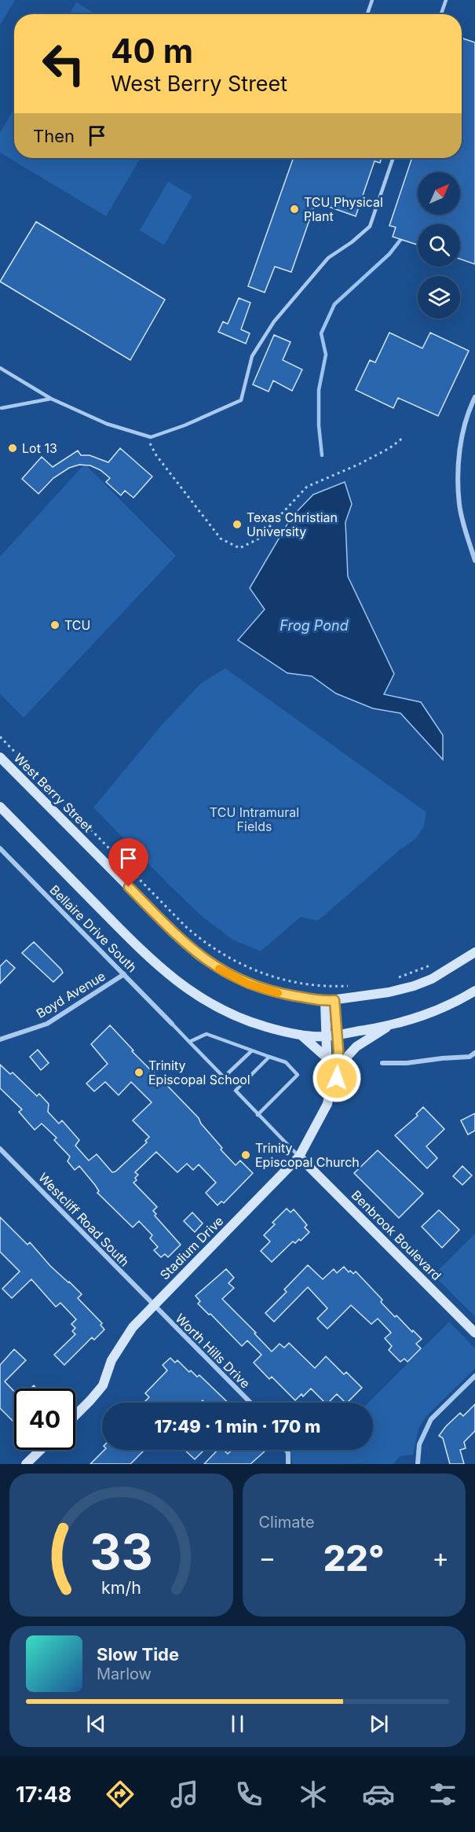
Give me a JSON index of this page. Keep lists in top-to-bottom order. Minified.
{"streets":{"main road":["West Berry Street","Benbrook Boulevard","Stadium Drive"],"street":["Bellaire Drive South","Boyd Avenue","Westcliff Road South","Worth Hills Drive"]},"crossings":[["West Berry Street","Stadium Drive"],["Bellaire Drive South","Boyd Avenue"],["Westcliff Road South","Stadium Drive"],["Westcliff Road South","Worth Hills Drive"],["Benbrook Boulevard","Stadium Drive"],["Stadium Drive","Worth Hills Drive"]],"water":["Frog Pond"],"parks":["TCU Intramural Fields"],"places":["TCU Physical Plant","Lot 13","Texas Christian University","TCU","Trinity Episcopal School","Trinity Episcopal Church"],"north":"top right","page":{"turn":["40 m","West Berry Street"],"then":"Then","limit":"40","trip":"17:49 · 1 min · 170 m","tile":"Climate","heat":["−","22°","+"],"song":["Slow Tide","Marlow"],"tabs":"17:48","gauge":["33","km/h"]}}
